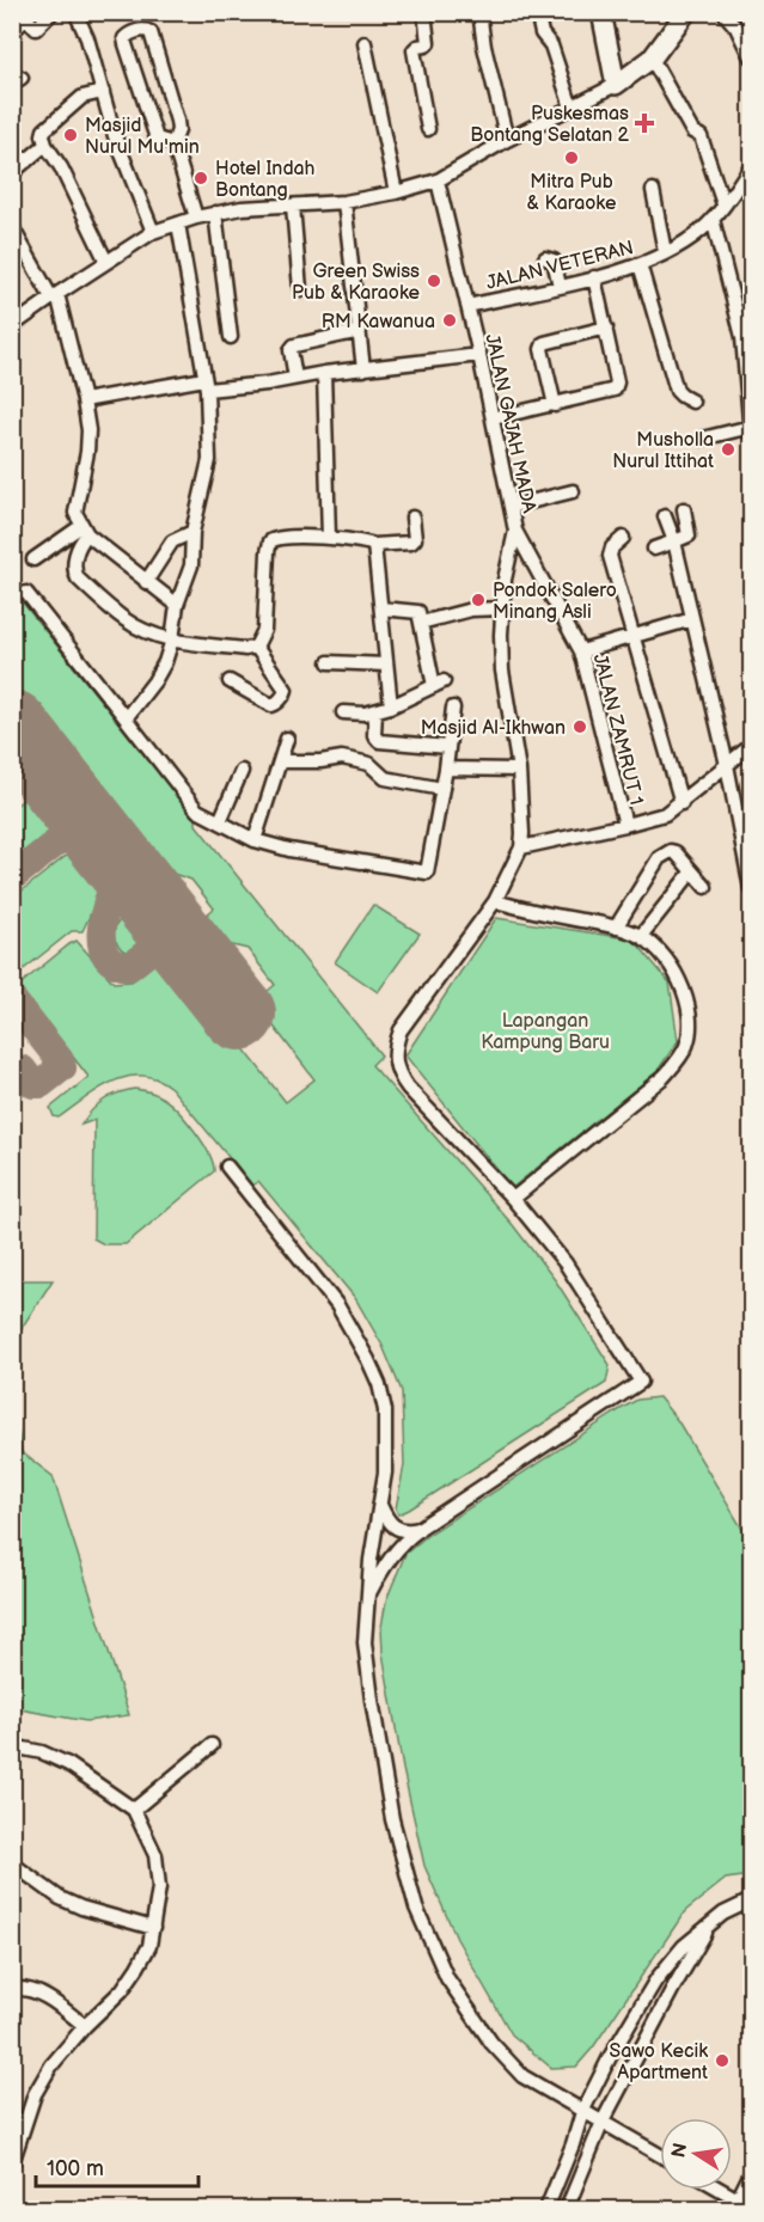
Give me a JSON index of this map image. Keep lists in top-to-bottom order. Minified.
{"streets":{"street":["JALAN VETERAN","JALAN GAJAH MADA","JALAN ZAMRUT 1"]},"crossings":[["JALAN VETERAN","JALAN GAJAH MADA"],["JALAN GAJAH MADA","JALAN ZAMRUT 1"]],"parks":["Lapangan Kampung Baru"],"places":{"health":["Puskesmas Bontang Selatan 2"],"other":["Masjid Nurul Mu'min","Mitra Pub & Karaoke","Hotel Indah Bontang","Green Swiss Pub & Karaoke","RM Kawanua","Musholla Nurul Ittihat","Pondok Salero Minang Asli","Masjid Al-Ikhwan","Sawo Kecik Apartment"]},"scale_bar":"100 m","north":"left"}
